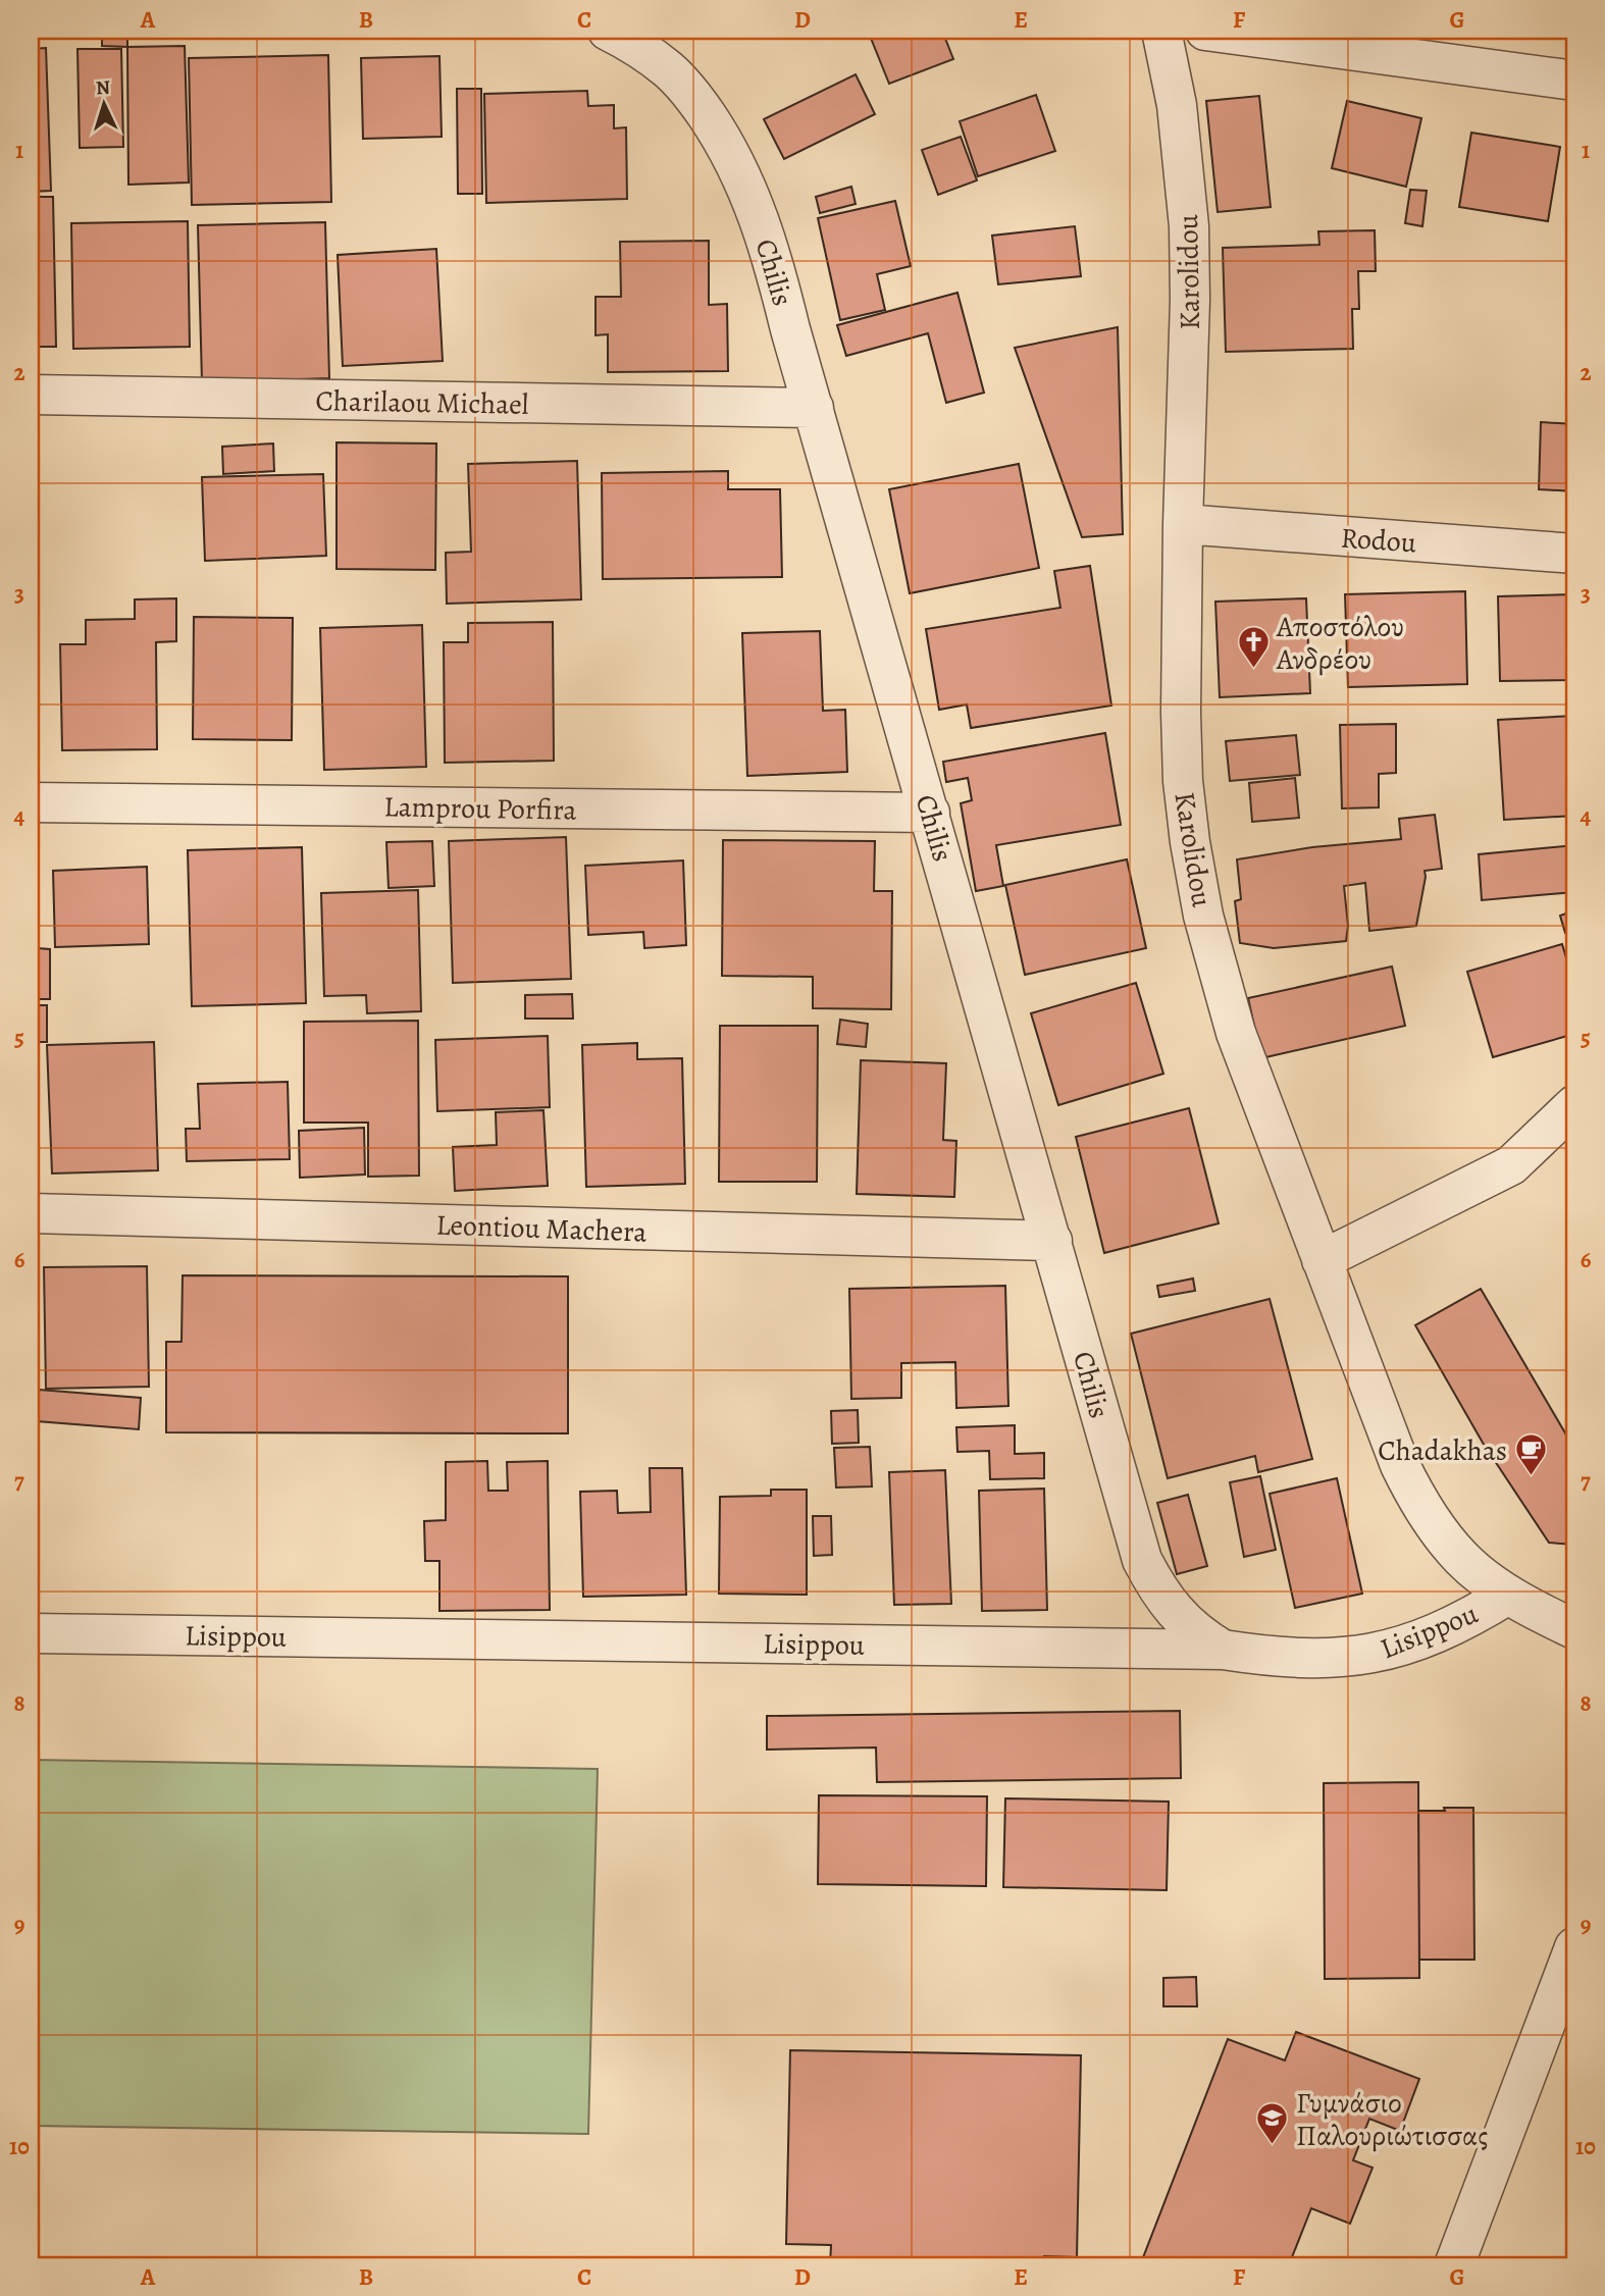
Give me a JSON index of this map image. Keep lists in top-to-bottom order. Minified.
{"streets":{"street":["Chilis","Karolidou","Charilaou Michael","Rodou","Lamprou Porfira","Leontiou Machera","Lisippou"]},"crossings":[["Chilis","Charilaou Michael"],["Chilis","Lamprou Porfira"],["Chilis","Leontiou Machera"],["Chilis","Lisippou"],["Karolidou","Rodou"],["Karolidou","Lisippou"]],"places":{"church":["Αποστόλου Ανδρέου"],"cafe":["Chadakhas"],"school or university":["Γυμνάσιο Παλουριώτισσας"]},"north":"top","grid":{"columns":["A","B","C","D","E","F","G"],"rows":["1","2","3","4","5","6","7","8","9","10"]}}
